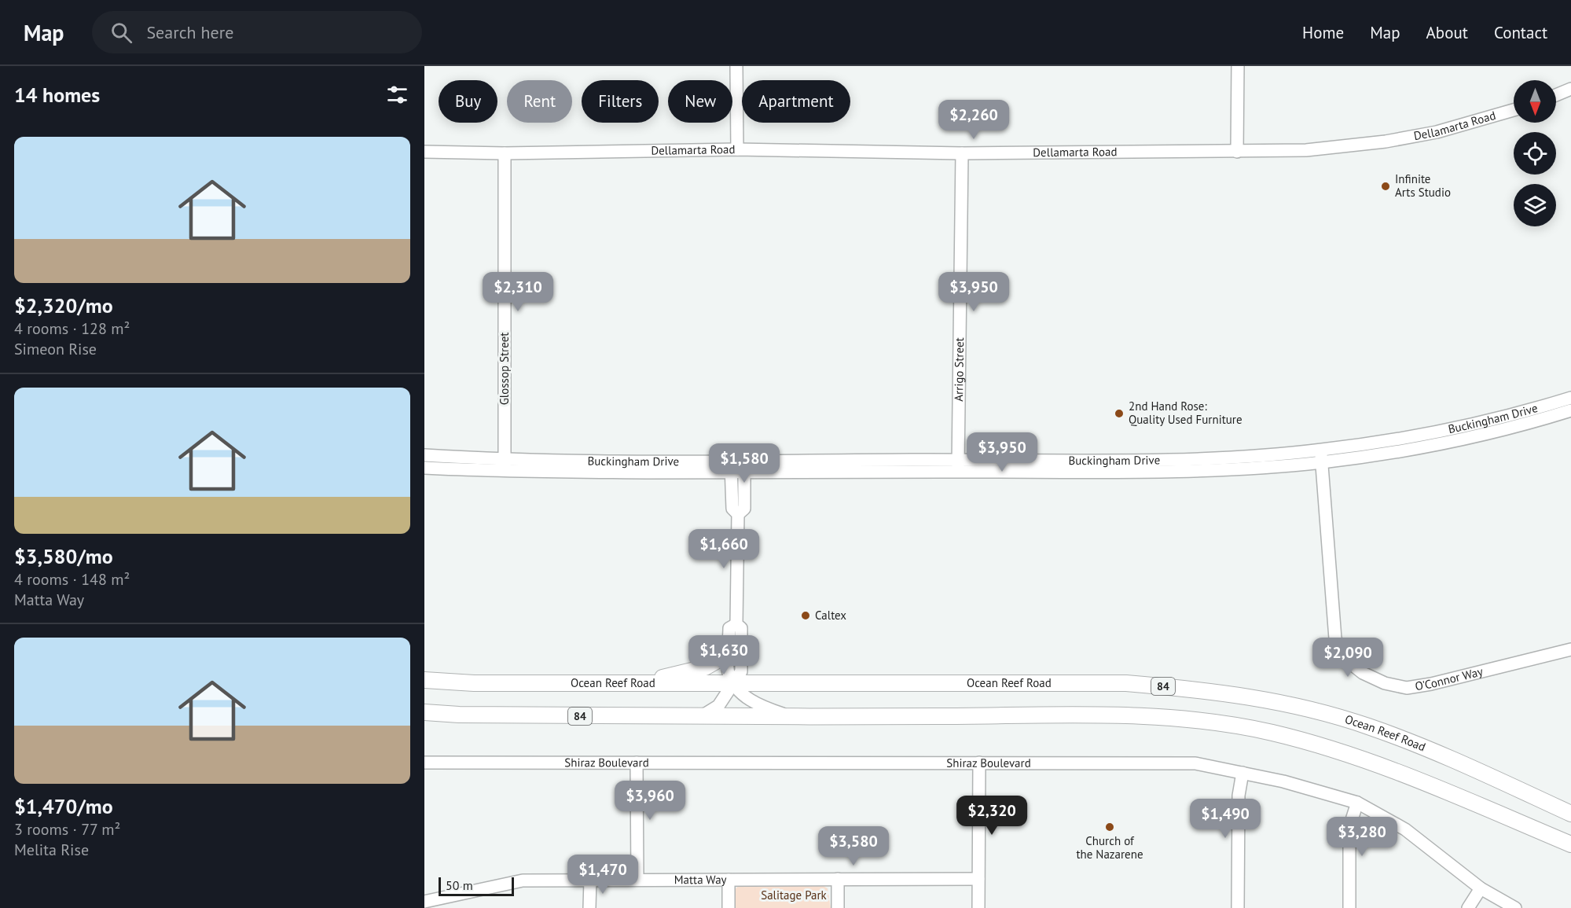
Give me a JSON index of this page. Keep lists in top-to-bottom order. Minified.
{"streets":{"main road":["Ocean Reef Road","84"],"street":["Dellamarta Road","Glossop Street","Arrigo Street","Buckingham Drive","O'Connor Way","Shiraz Boulevard","Matta Way"]},"crossings":[["Dellamarta Road","Glossop Street"],["Dellamarta Road","Arrigo Street"],["Glossop Street","Buckingham Drive"],["Arrigo Street","Buckingham Drive"],["Buckingham Drive","O'Connor Way"]],"parks":["Salitage Park"],"places":["Infinite Arts Studio","2nd Hand Rose: Quality Used Furniture","Caltex","Church of the Nazarene"],"scale_bar":"50 m","north":"bottom","page":{"header":"Map","search":"Search here","nav":["Home","Map","About","Contact"],"heading":"14 homes","chip":["Buy","Rent","Filters","New","Apartment"],"price":["$2,260","$2,310","$3,950","$3,950","$1,580","$1,660","$1,630","$2,090","$3,960","$2,320","$1,490","$3,280","$3,580","$1,470"],"list":[{"name":"$2,320/mo","note":"4 rooms · 128 m² · Simeon Rise"},{"name":"$3,580/mo","note":"4 rooms · 148 m² · Matta Way"},{"name":"$1,470/mo","note":"3 rooms · 77 m² · Melita Rise"}],"scale":"50 m"}}
